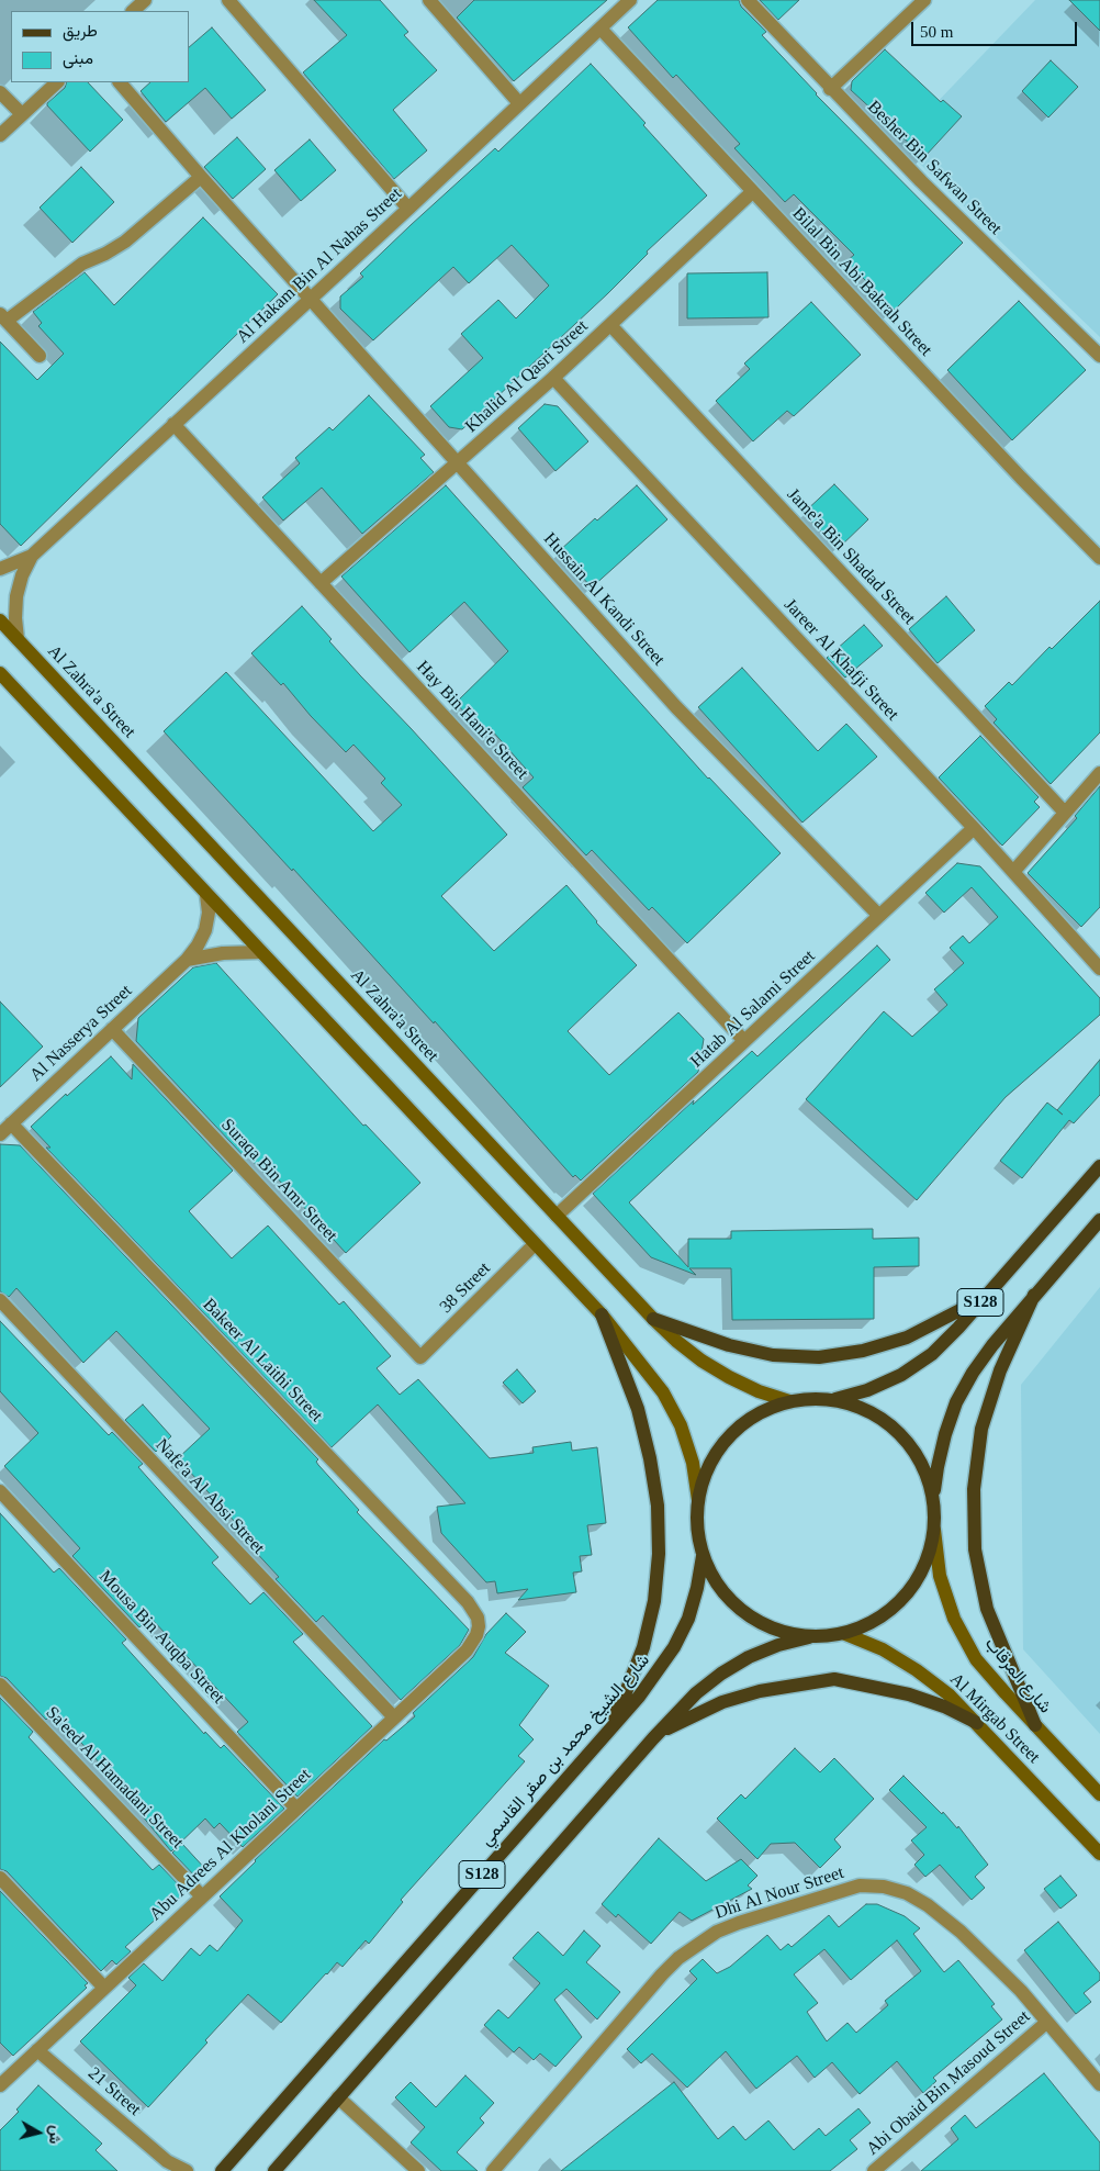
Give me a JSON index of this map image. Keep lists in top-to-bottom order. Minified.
{"streets":{"main road":["Al Zahra'a Street","S128","شارع المرقاب","Al Mirgab Street","شارع الشيخ محمد بن صقر القاسمي"],"street":["Besher Bin Safwan Street","Al Hakam Bin Al Nahas Street","Bilal Bin Abi Bakrah Street","Khalid Al Qasri Street","Jame'a Bin Shadad Street","Hussain Al Kandi Street","Jareer Al Khafji Street","Hay Bin Hani'e Street","Hatab Al Salami Street","Al Nasserya Street","Suraqa Bin Amr Street","38 Street","Bakeer Al Laithi Street","Nafe'a Al Absi Street","Mousa Bin Auqba Street","Sa'eed Al Hamadani Street","Abu Adrees Al Kholani Street","Dhi Al Nour Street","Abi Obaid Bin Masoud Street","21 Street"]},"crossings":[["Al Hakam Bin Al Nahas Street","Bilal Bin Abi Bakrah Street"],["Al Hakam Bin Al Nahas Street","Hussain Al Kandi Street"],["Al Hakam Bin Al Nahas Street","Al Zahra'a Street"],["Al Hakam Bin Al Nahas Street","Hay Bin Hani'e Street"],["Bilal Bin Abi Bakrah Street","Khalid Al Qasri Street"],["Khalid Al Qasri Street","Jame'a Bin Shadad Street"],["Khalid Al Qasri Street","Hussain Al Kandi Street"],["Khalid Al Qasri Street","Jareer Al Khafji Street"],["Khalid Al Qasri Street","Hay Bin Hani'e Street"],["Hussain Al Kandi Street","Hatab Al Salami Street"],["Jareer Al Khafji Street","Hatab Al Salami Street"],["Al Zahra'a Street","Hatab Al Salami Street"],["Hay Bin Hani'e Street","Hatab Al Salami Street"],["Al Nasserya Street","Suraqa Bin Amr Street"],["Al Nasserya Street","Bakeer Al Laithi Street"],["Suraqa Bin Amr Street","38 Street"],["Bakeer Al Laithi Street","Abu Adrees Al Kholani Street"],["Nafe'a Al Absi Street","Abu Adrees Al Kholani Street"],["Mousa Bin Auqba Street","Abu Adrees Al Kholani Street"],["Sa'eed Al Hamadani Street","Abu Adrees Al Kholani Street"],["Abu Adrees Al Kholani Street","21 Street"],["Dhi Al Nour Street","Abi Obaid Bin Masoud Street"]],"legend":["طريق","مبنى"],"scale_bar":"50 m","north":"right"}
